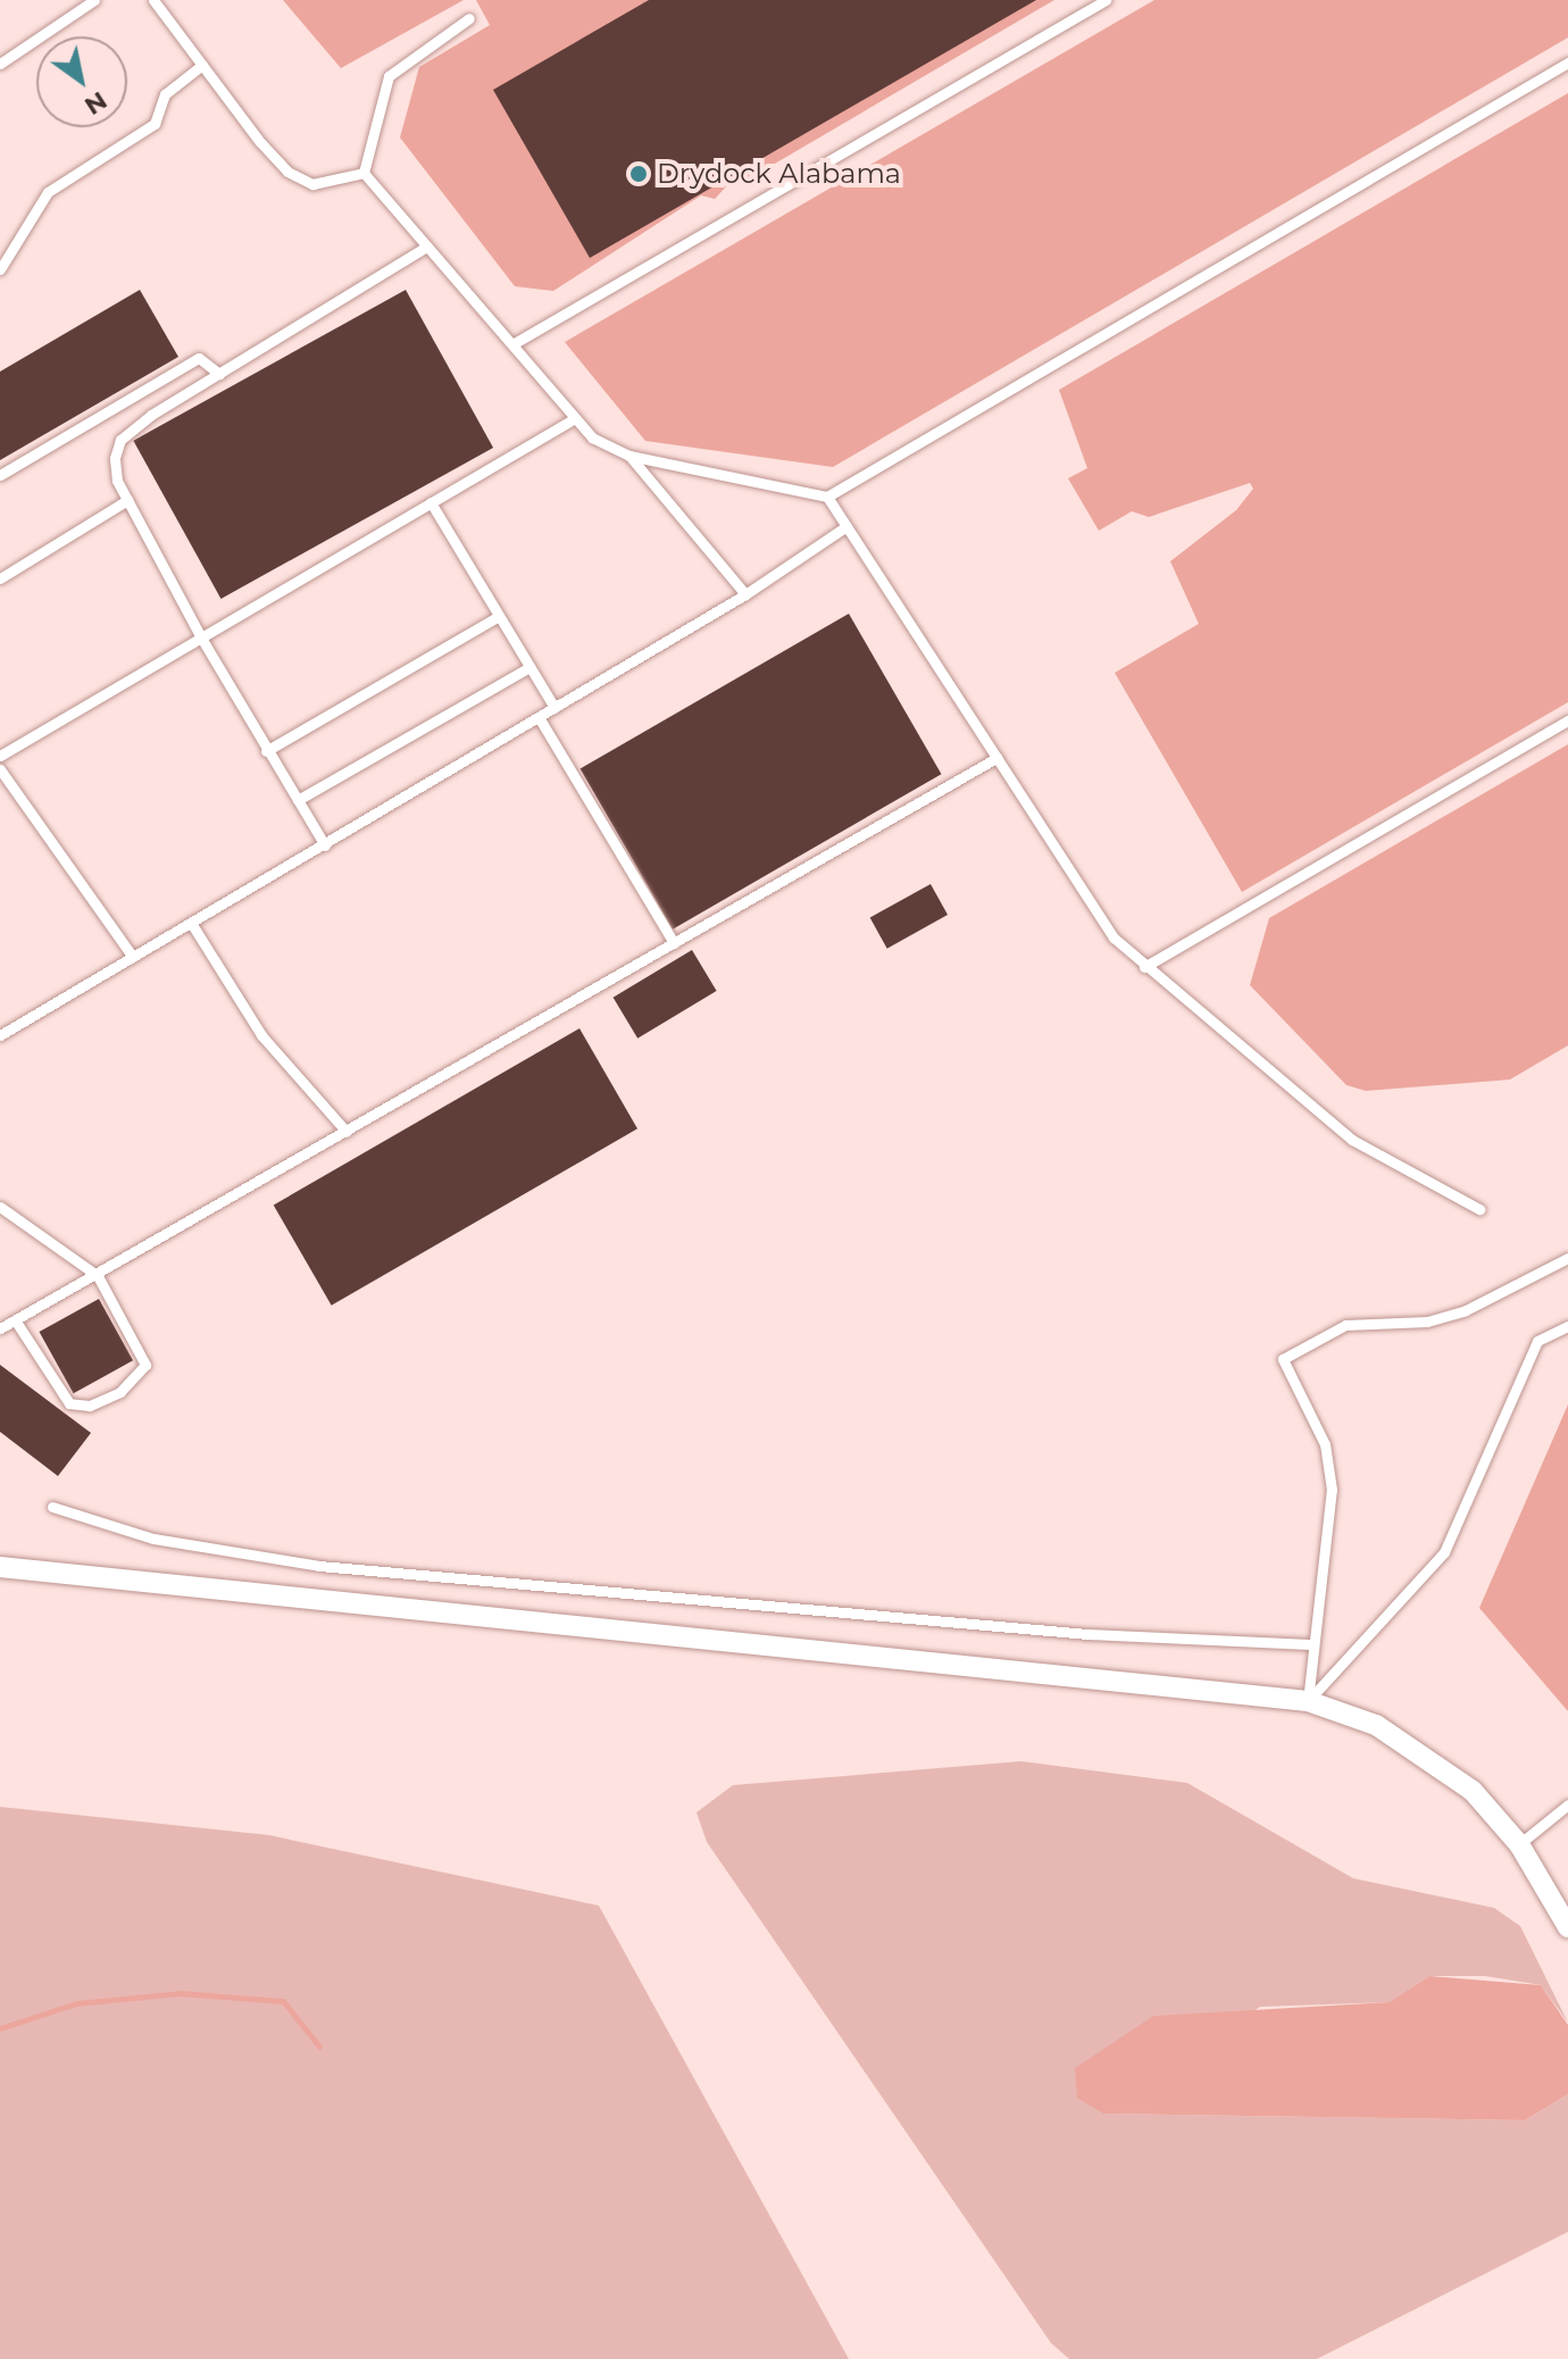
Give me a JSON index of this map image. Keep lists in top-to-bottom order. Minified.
{"places":["Drydock Alabama"],"north":"bottom right"}
